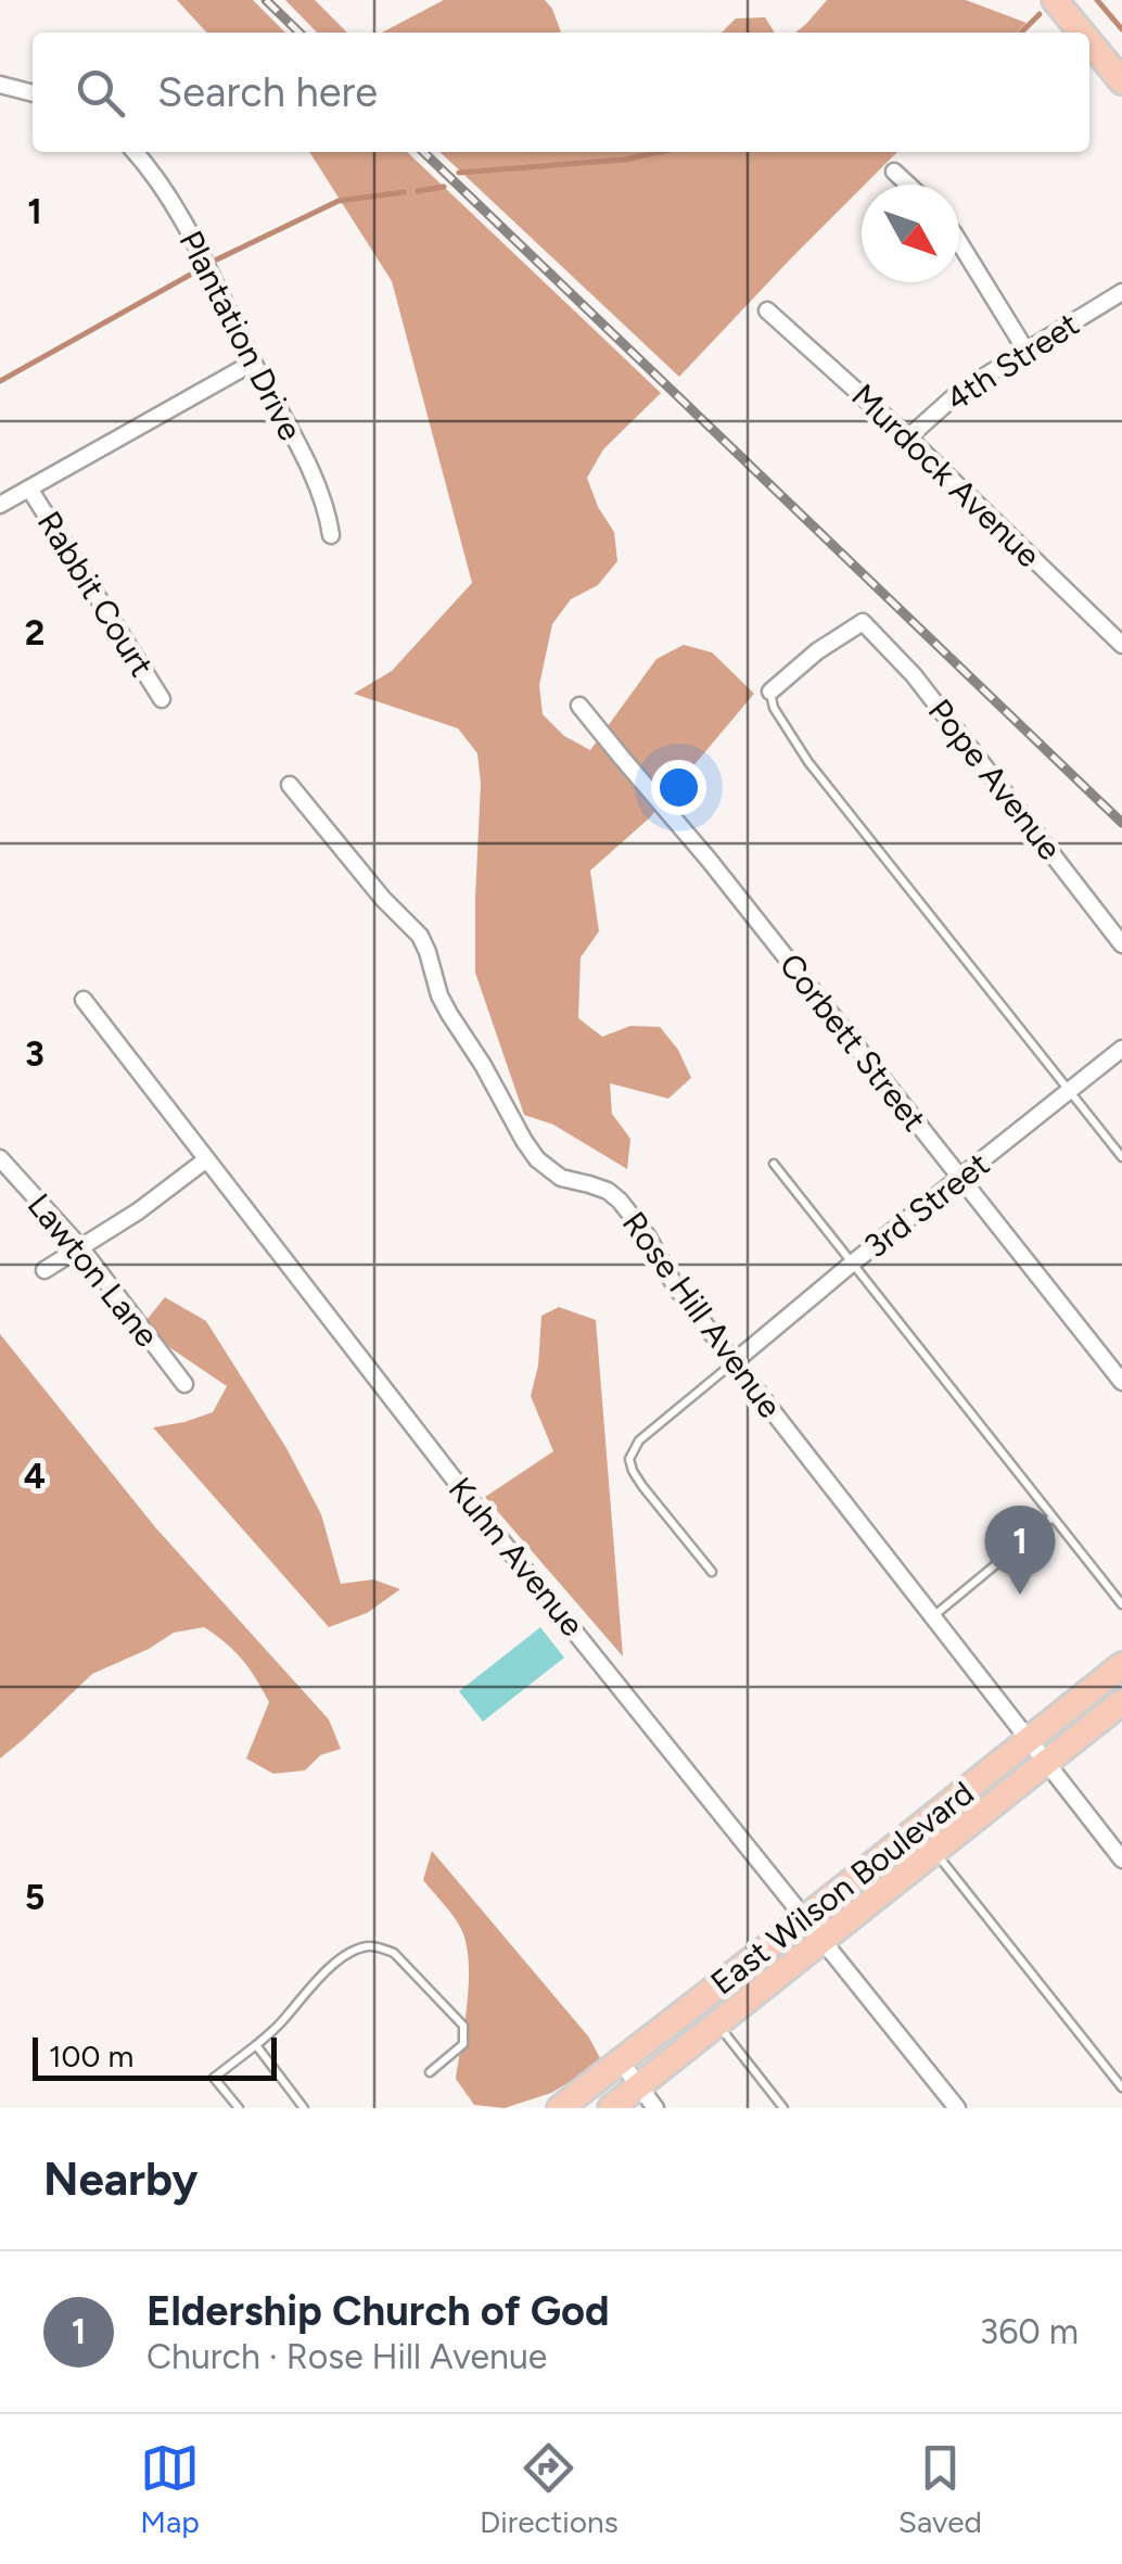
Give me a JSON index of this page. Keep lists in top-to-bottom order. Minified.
{"streets":{"main road":["East Wilson Boulevard"],"street":["Plantation Drive","4th Street","Murdock Avenue","Rabbit Court","Pope Avenue","Corbett Street","3rd Street","Lawton Lane","Rose Hill Avenue","Kuhn Avenue"]},"crossings":[["4th Street","Murdock Avenue"],["Corbett Street","3rd Street"],["3rd Street","Rose Hill Avenue"],["Rose Hill Avenue","East Wilson Boulevard"],["Kuhn Avenue","East Wilson Boulevard"]],"scale_bar":"100 m","north":"bottom right","page":{"search":"Search here","pins":"1","scale":"100 m","heading":"Nearby","list":[{"mark":"1","name":"Eldership Church of God","note":"Church · Rose Hill Avenue","value":"360 m"}],"nav":["Map","Directions","Saved"]},"grid":{"rows":["1","2","3","4","5"]}}
